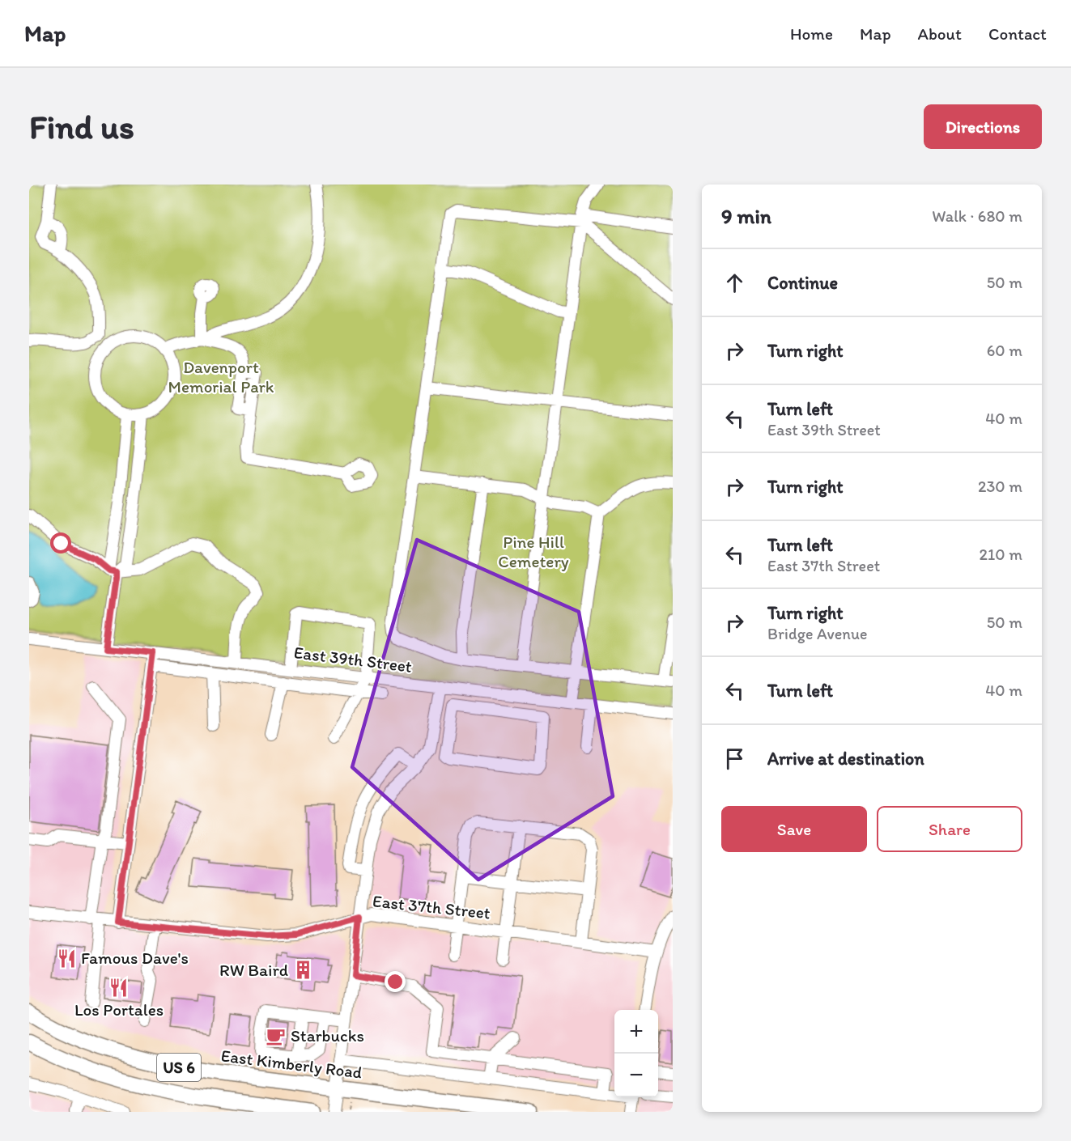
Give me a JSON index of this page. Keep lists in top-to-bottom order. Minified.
{"streets":{"main road":["East Kimberly Road","US 6"],"street":["East 39th Street","East 37th Street"]},"parks":["Davenport Memorial Park","Pine Hill Cemetery"],"places":{"restaurant":["Famous Dave's","Los Portales"],"building":["RW Baird"],"cafe":["Starbucks"]},"page":{"header":"Map","nav":["Home","Map","About","Contact"],"buttons":["Directions",["Save","Share"]],"title":"Find us","heading":["9 min","Walk · 680 m"],"list":[["Continue","50 m"],["Turn right","60 m"],["Turn left","East 39th Street","40 m"],["Turn right","230 m"],["Turn left","East 37th Street","210 m"],["Turn right","Bridge Avenue","50 m"],["Turn left","40 m"],"Arrive at destination"],"map_buttons":["+","−"]}}
